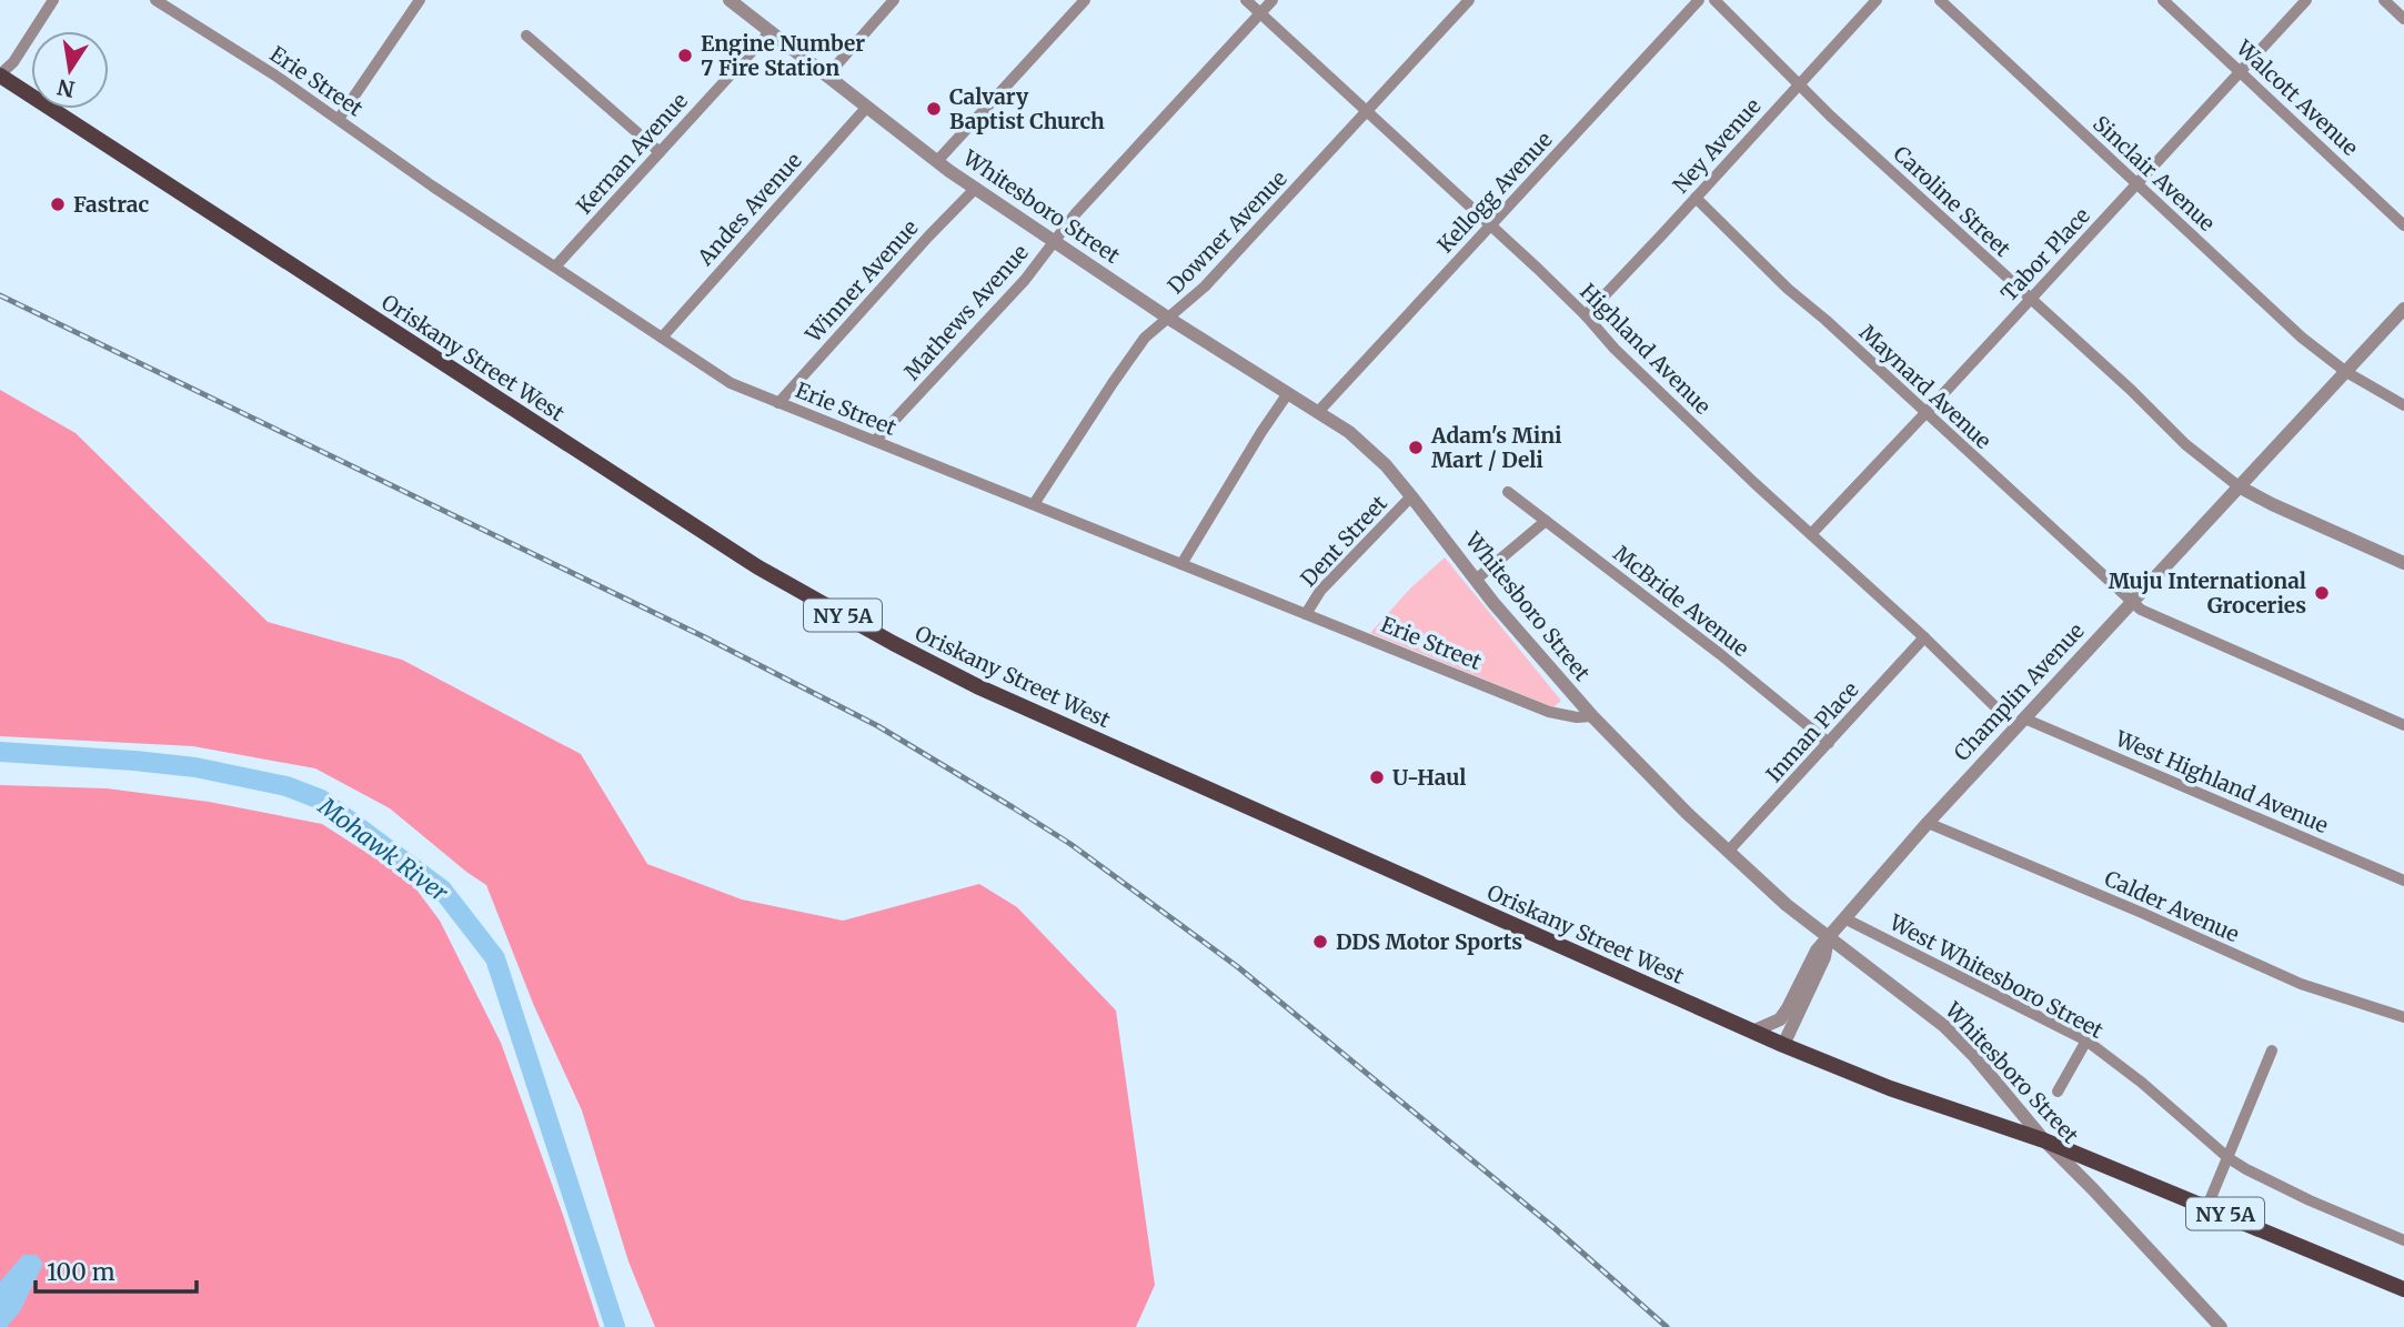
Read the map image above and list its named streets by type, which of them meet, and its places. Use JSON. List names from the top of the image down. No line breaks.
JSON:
{"streets":{"main road":["Oriskany Street West","NY 5A"],"street":["Erie Street","Walcott Avenue","Ney Avenue","Kernan Avenue","Sinclair Avenue","Kellogg Avenue","Caroline Street","Whitesboro Street","Andes Avenue","Downer Avenue","Tabor Place","Winner Avenue","Mathews Avenue","Highland Avenue","Maynard Avenue","Dent Street","McBride Avenue","Champlin Avenue","Inman Place","West Highland Avenue","Calder Avenue","West Whitesboro Street"]},"crossings":[["Erie Street","Kernan Avenue"],["Erie Street","Whitesboro Street"],["Erie Street","Andes Avenue"],["Erie Street","Downer Avenue"],["Erie Street","Winner Avenue"],["Erie Street","Mathews Avenue"],["Erie Street","Dent Street"],["Walcott Avenue","Tabor Place"],["Ney Avenue","Caroline Street"],["Ney Avenue","Highland Avenue"],["Ney Avenue","Maynard Avenue"],["Kernan Avenue","Whitesboro Street"],["Sinclair Avenue","Tabor Place"],["Sinclair Avenue","Champlin Avenue"],["Kellogg Avenue","Whitesboro Street"],["Kellogg Avenue","Highland Avenue"],["Caroline Street","Tabor Place"],["Caroline Street","Champlin Avenue"],["Whitesboro Street","Andes Avenue"],["Whitesboro Street","Downer Avenue"],["Whitesboro Street","Winner Avenue"],["Whitesboro Street","Mathews Avenue"],["Whitesboro Street","Oriskany Street West"],["Whitesboro Street","Dent Street"],["Whitesboro Street","NY 5A"],["Whitesboro Street","Champlin Avenue"],["Whitesboro Street","Inman Place"],["Downer Avenue","Highland Avenue"],["Tabor Place","Highland Avenue"],["Tabor Place","Maynard Avenue"],["Mathews Avenue","Highland Avenue"],["Highland Avenue","Champlin Avenue"],["Highland Avenue","Inman Place"],["Highland Avenue","West Highland Avenue"],["Oriskany Street West","NY 5A"],["Oriskany Street West","Champlin Avenue"],["Maynard Avenue","Champlin Avenue"],["McBride Avenue","Inman Place"],["Champlin Avenue","West Highland Avenue"],["Champlin Avenue","Calder Avenue"],["Champlin Avenue","West Whitesboro Street"]],"water":["Mohawk River"],"places":["Engine Number 7 Fire Station","Calvary Baptist Church","Fastrac","Adam's Mini Mart / Deli","Muju International Groceries","U-Haul","DDS Motor Sports"],"scale_bar":"100 m","north":"bottom"}
